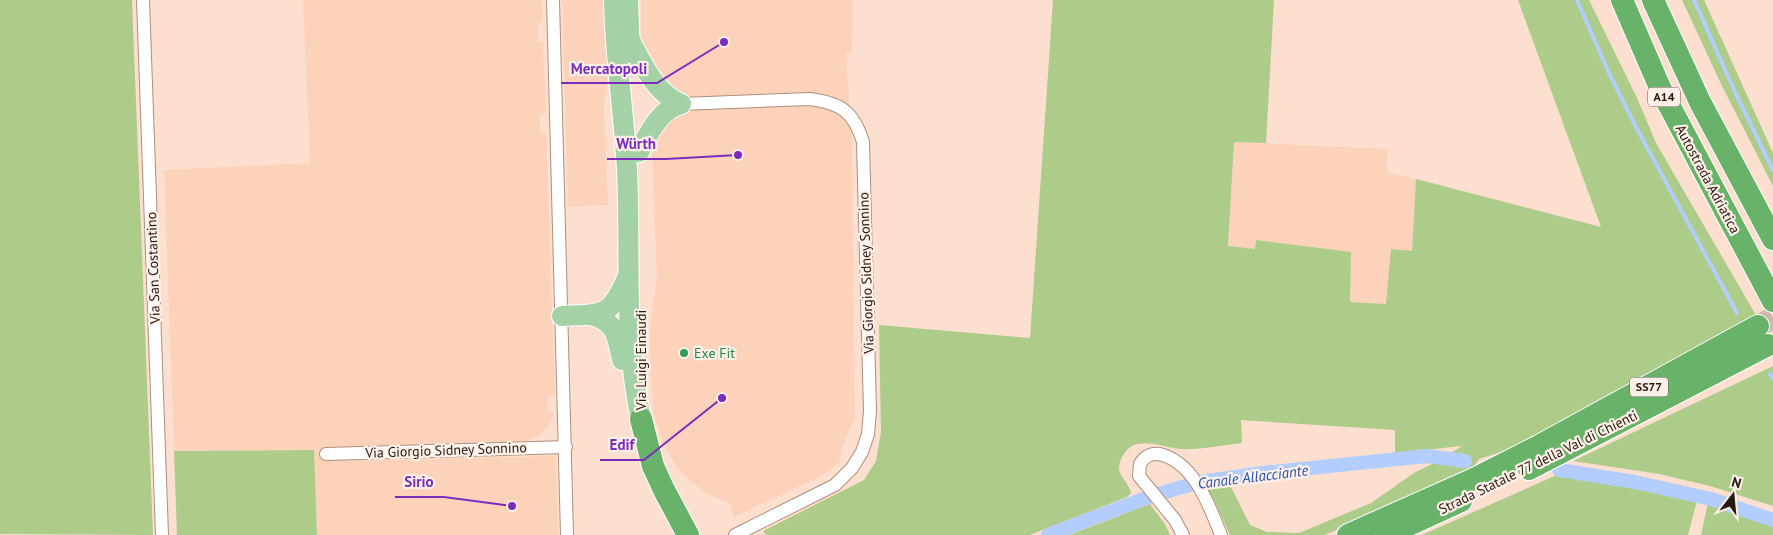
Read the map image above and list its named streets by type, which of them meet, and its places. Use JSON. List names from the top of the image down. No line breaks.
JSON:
{"streets":{"highway":["A14","Autostrada Adriatica","SS77","Strada Statale 77 della Val di Chienti"],"main road":["Via Luigi Einaudi"],"street":["Via San Costantino","Via Giorgio Sidney Sonnino"]},"water":["Canale Allacciante"],"places":["Mercatopoli","Würth","Exe Fit","Edif","Sirio"],"north":"top"}
